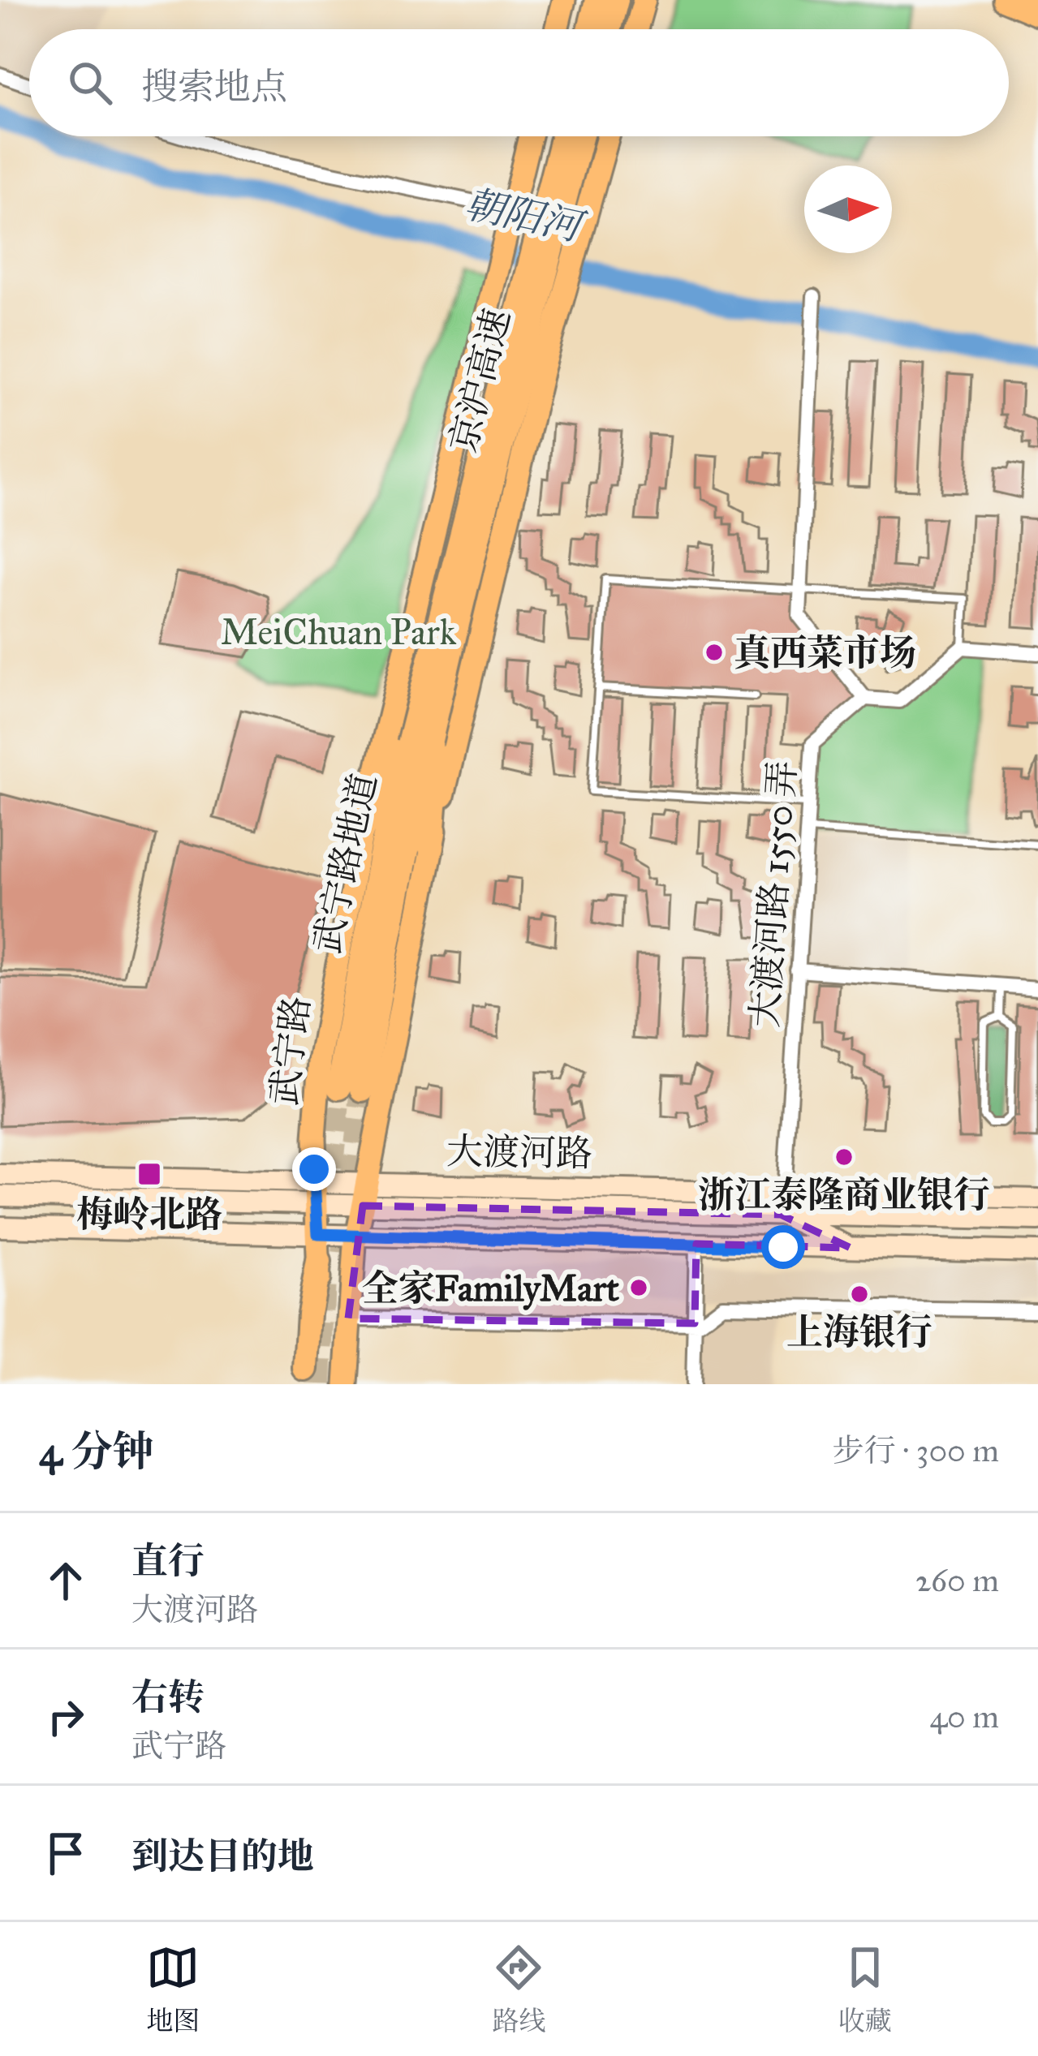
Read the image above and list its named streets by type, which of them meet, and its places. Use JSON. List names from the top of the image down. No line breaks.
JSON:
{"streets":{"highway":["京沪高速","武宁路地道"],"main road":["武宁路","大渡河路"],"street":["大渡河路 1550 弄"]},"crossings":[["京沪高速","武宁路地道"],["大渡河路 1550 弄","大渡河路"],["武宁路","大渡河路"]],"water":["朝阳河"],"parks":["MeiChuan Park"],"places":{"other":["真西菜市场","浙江泰隆商业银行","全家FamilyMart","上海银行"],"transit":["梅岭北路"]},"north":"right","page":{"search":"搜索地点","heading":["4 分钟","步行 · 300 m"],"list":[["直行","大渡河路","260 m"],["右转","武宁路","40 m"],"到达目的地"],"nav":["地图","路线","收藏"]}}
